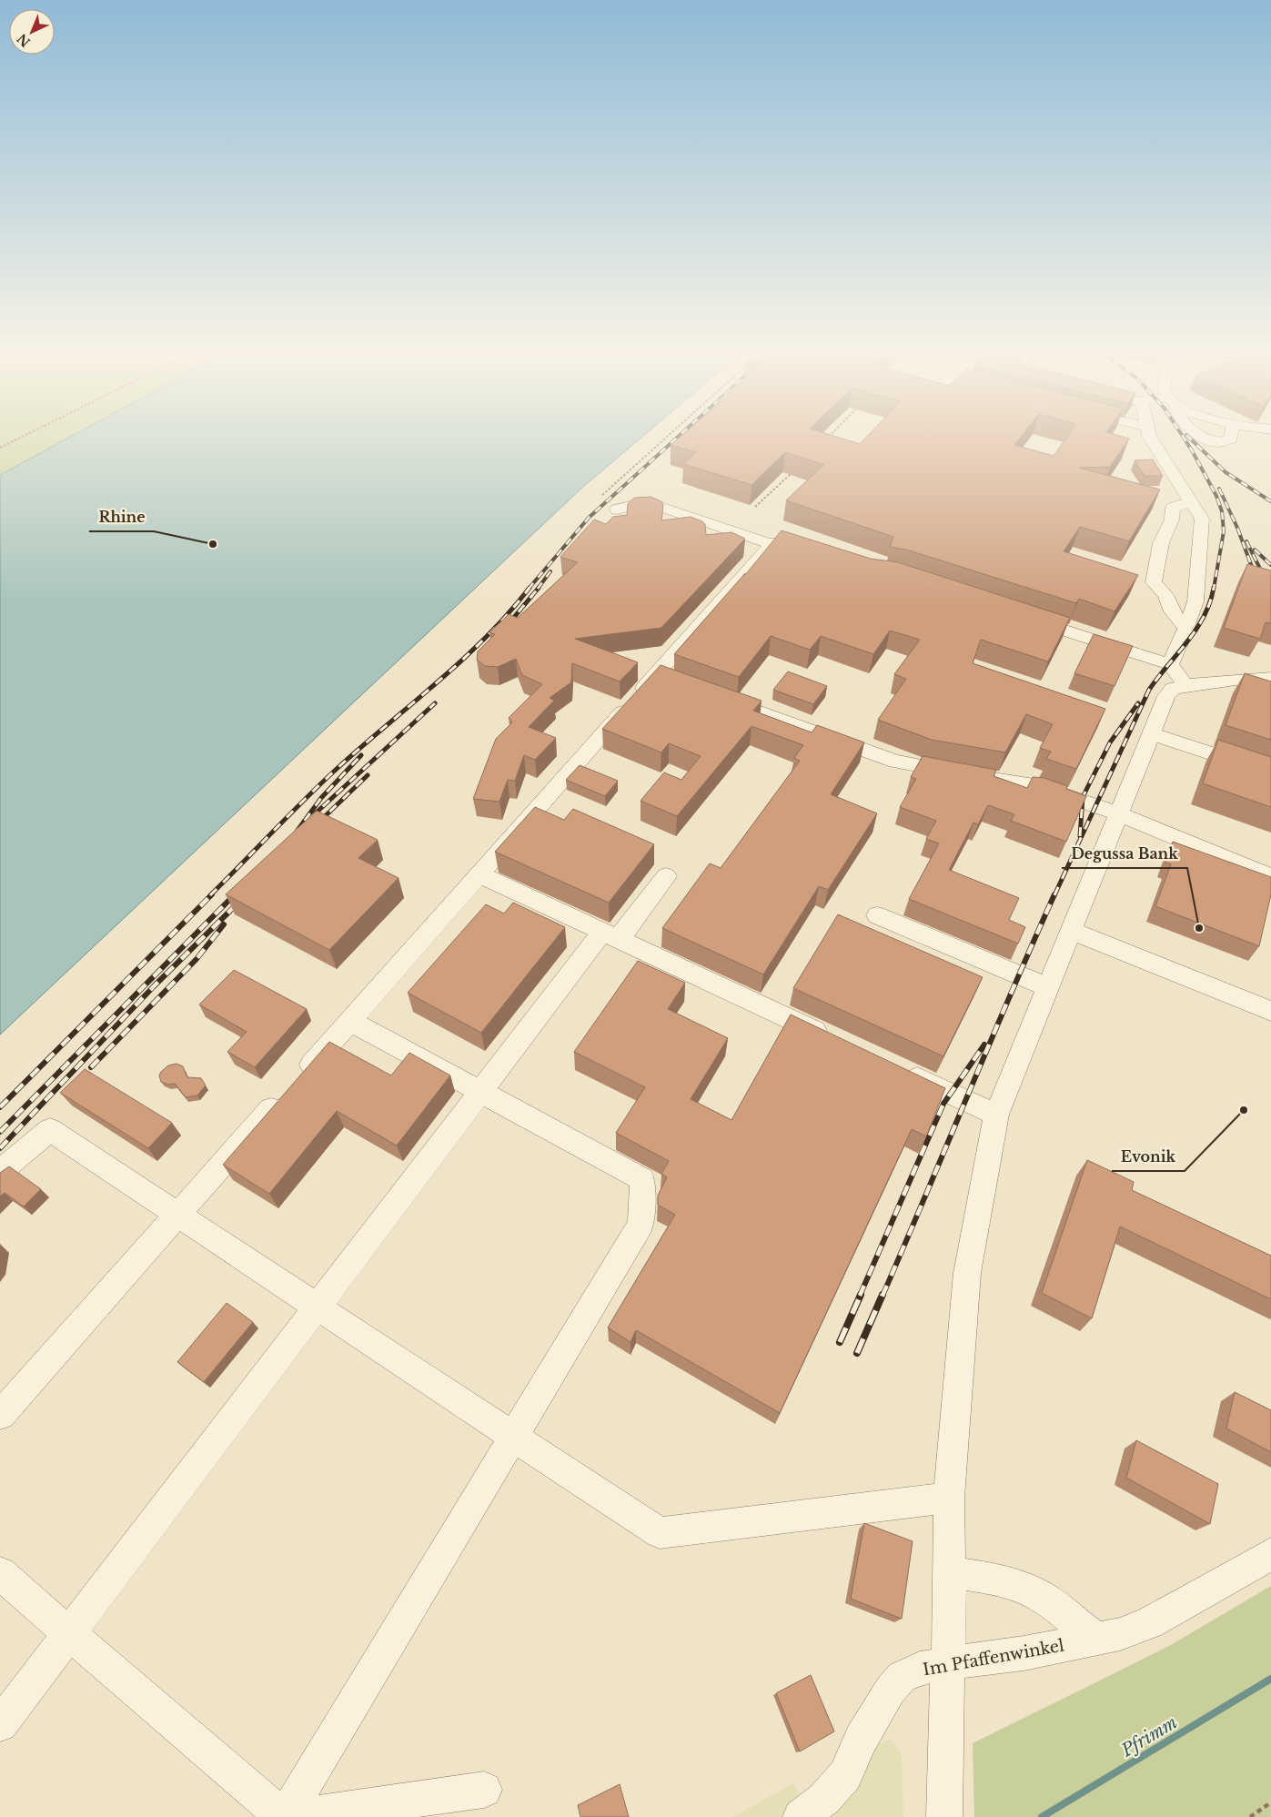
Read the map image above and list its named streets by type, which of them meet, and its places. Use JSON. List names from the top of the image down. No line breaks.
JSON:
{"streets":{"street":["Im Pfaffenwinkel"]},"water":["Pfrimm"],"places":["Rhine","Degussa Bank","Evonik"],"north":"bottom left"}
